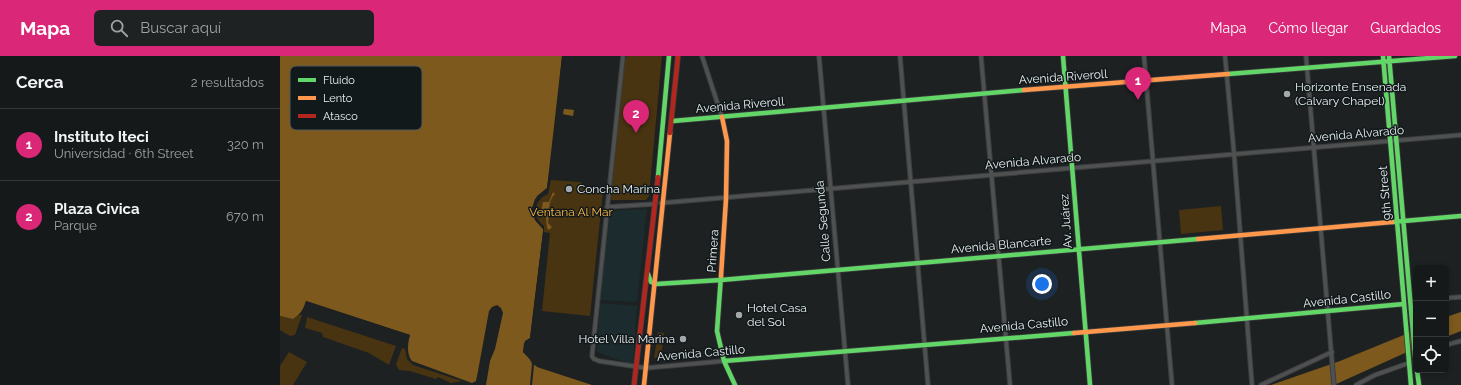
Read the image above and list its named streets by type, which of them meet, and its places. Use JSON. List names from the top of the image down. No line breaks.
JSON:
{"streets":{"main road":["Avenida Riveroll","9th Street","Av. Juárez","Avenida Blancarte","Primera","Avenida Castillo"],"street":["Avenida Alvarado","Calle Segunda"]},"crossings":[["Avenida Riveroll","9th Street"],["Avenida Riveroll","Calle Segunda"],["Avenida Riveroll","Av. Juárez"],["Avenida Riveroll","Primera"],["Avenida Alvarado","9th Street"],["Avenida Alvarado","Calle Segunda"],["Avenida Alvarado","Av. Juárez"],["Avenida Alvarado","Primera"],["Avenida Alvarado","Avenida Castillo"],["9th Street","Avenida Blancarte"],["9th Street","Avenida Castillo"],["Calle Segunda","Avenida Blancarte"],["Calle Segunda","Avenida Castillo"],["Av. Juárez","Avenida Blancarte"],["Av. Juárez","Avenida Castillo"],["Avenida Blancarte","Primera"],["Primera","Avenida Castillo"]],"parks":["Ventana Al Mar"],"places":["Horizonte Ensenada (Calvary Chapel)","Concha Marina","Hotel Casa del Sol","Hotel Villa Marina"],"legend":["Fluido","Lento","Atasco"],"page":{"header":"Mapa","search":"Buscar aquí","nav":["Mapa","Cómo llegar","Guardados"],"heading":["Cerca","2 resultados"],"pins":["1","2"],"list":[{"mark":"1","name":"Instituto Iteci","note":"Universidad · 6th Street","value":"320 m"},{"mark":"2","name":"Plaza Civica","note":"Parque","value":"670 m"}],"map_buttons":["+","−"]}}
